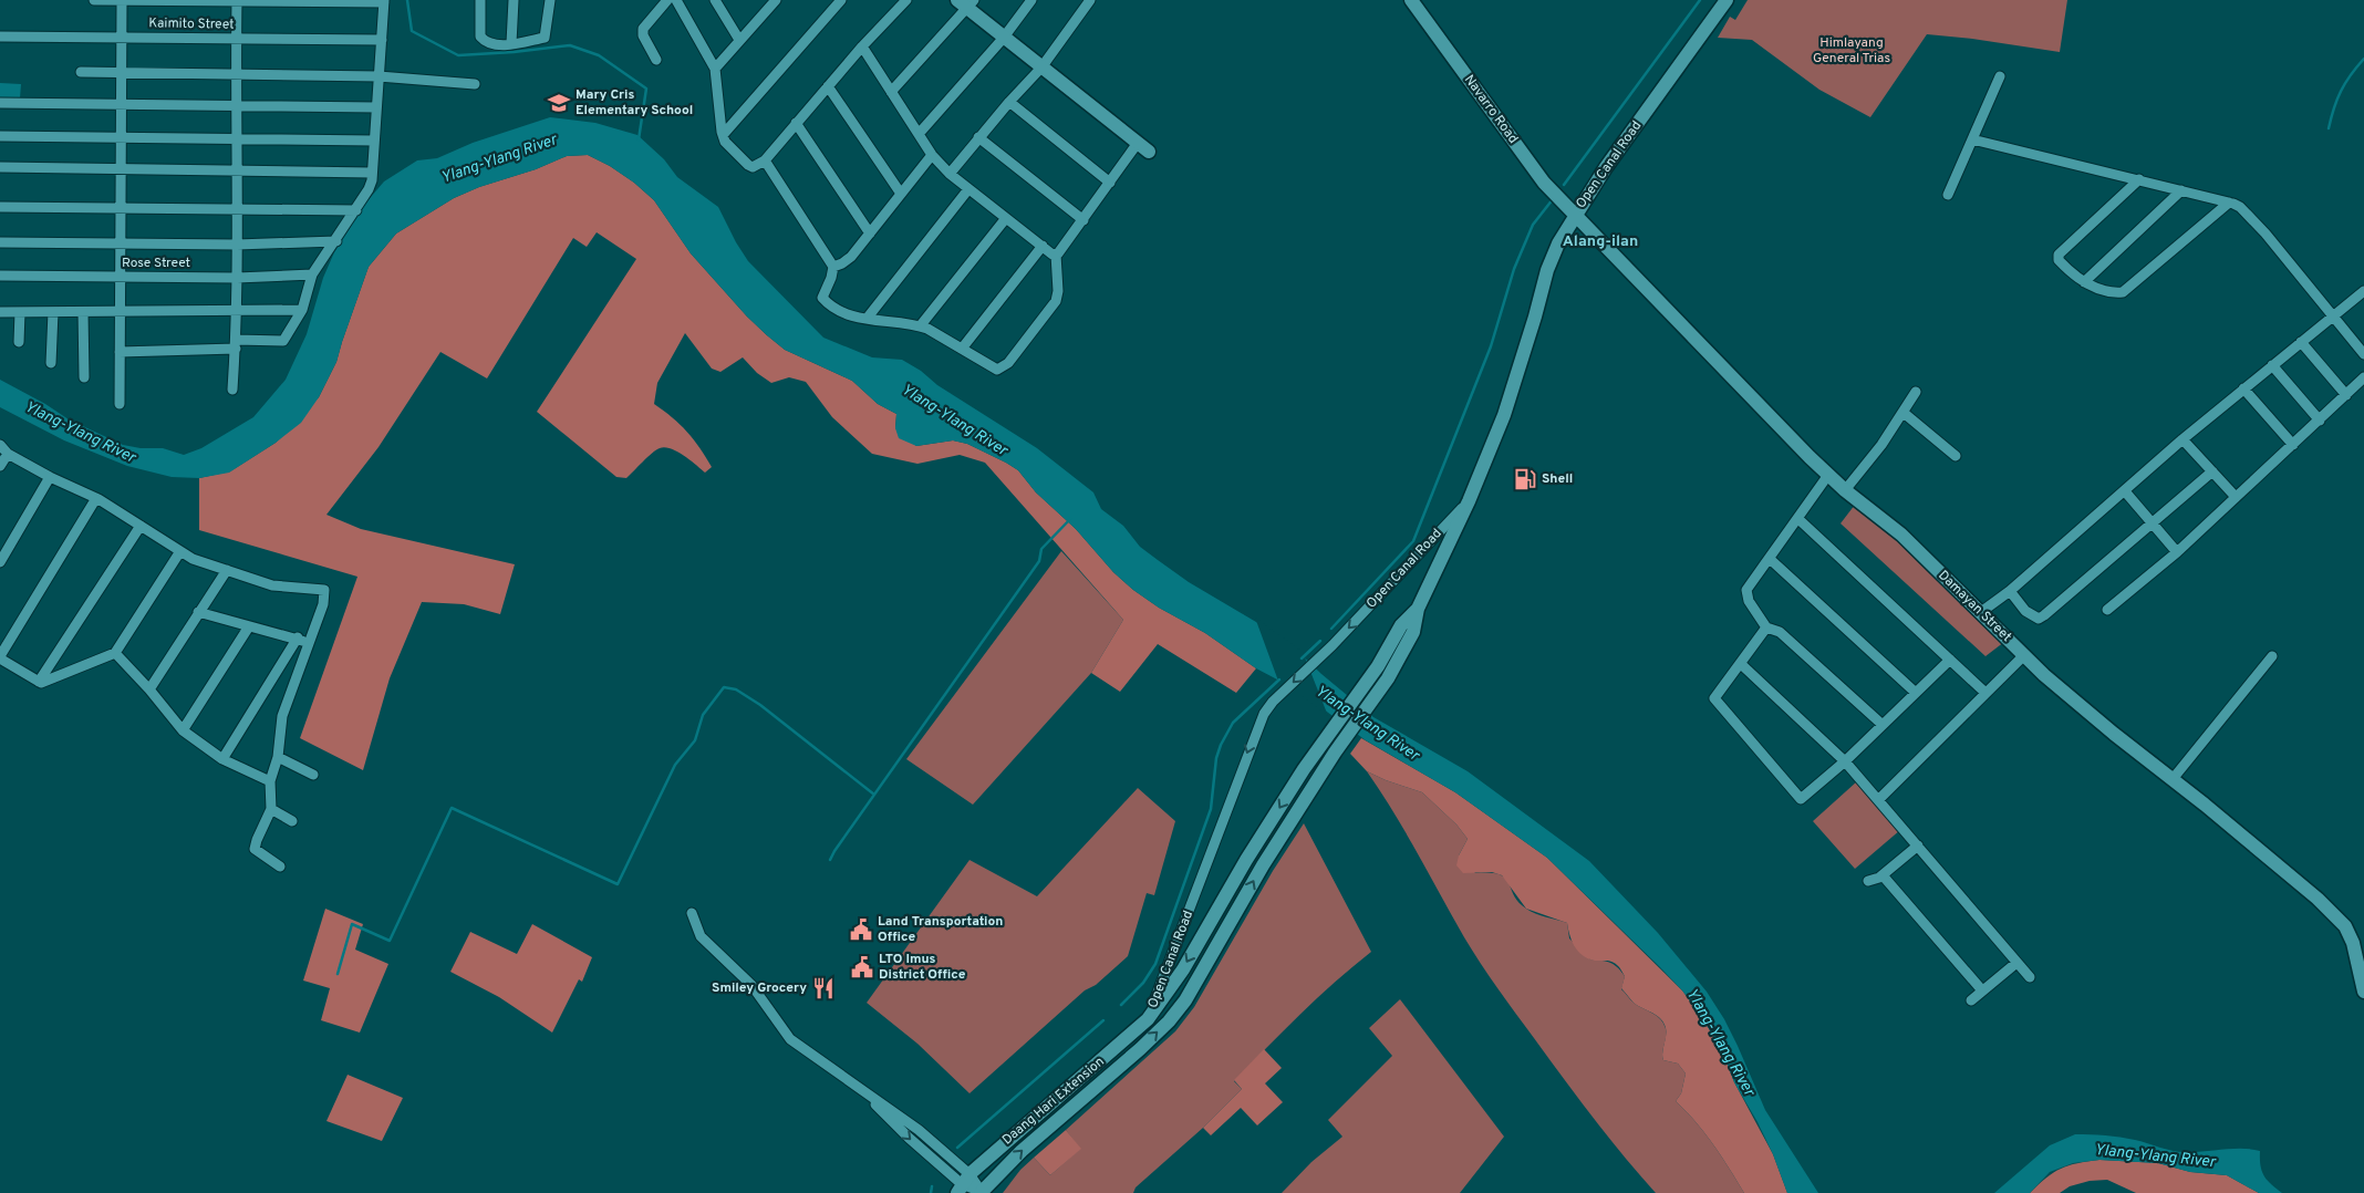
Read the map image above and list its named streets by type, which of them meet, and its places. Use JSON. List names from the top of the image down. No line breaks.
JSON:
{"streets":{"main road":["Navarro Road","Open Canal Road","Damayan Street","Daang Hari Extension"],"street":["Kaimito Street","Rose Street"]},"crossings":[["Navarro Road","Open Canal Road"],["Navarro Road","Damayan Street"],["Open Canal Road","Damayan Street"],["Open Canal Road","Daang Hari Extension"]],"districts":["Alang-ilan"],"water":["Ylang-Ylang River"],"parks":["Himlayang General Trias"],"places":{"school or university":["Mary Cris Elementary School"],"fuel station":["Shell"],"public building":["Land Transportation Office","LTO Imus District Office"],"restaurant":["Smiley Grocery"]}}
